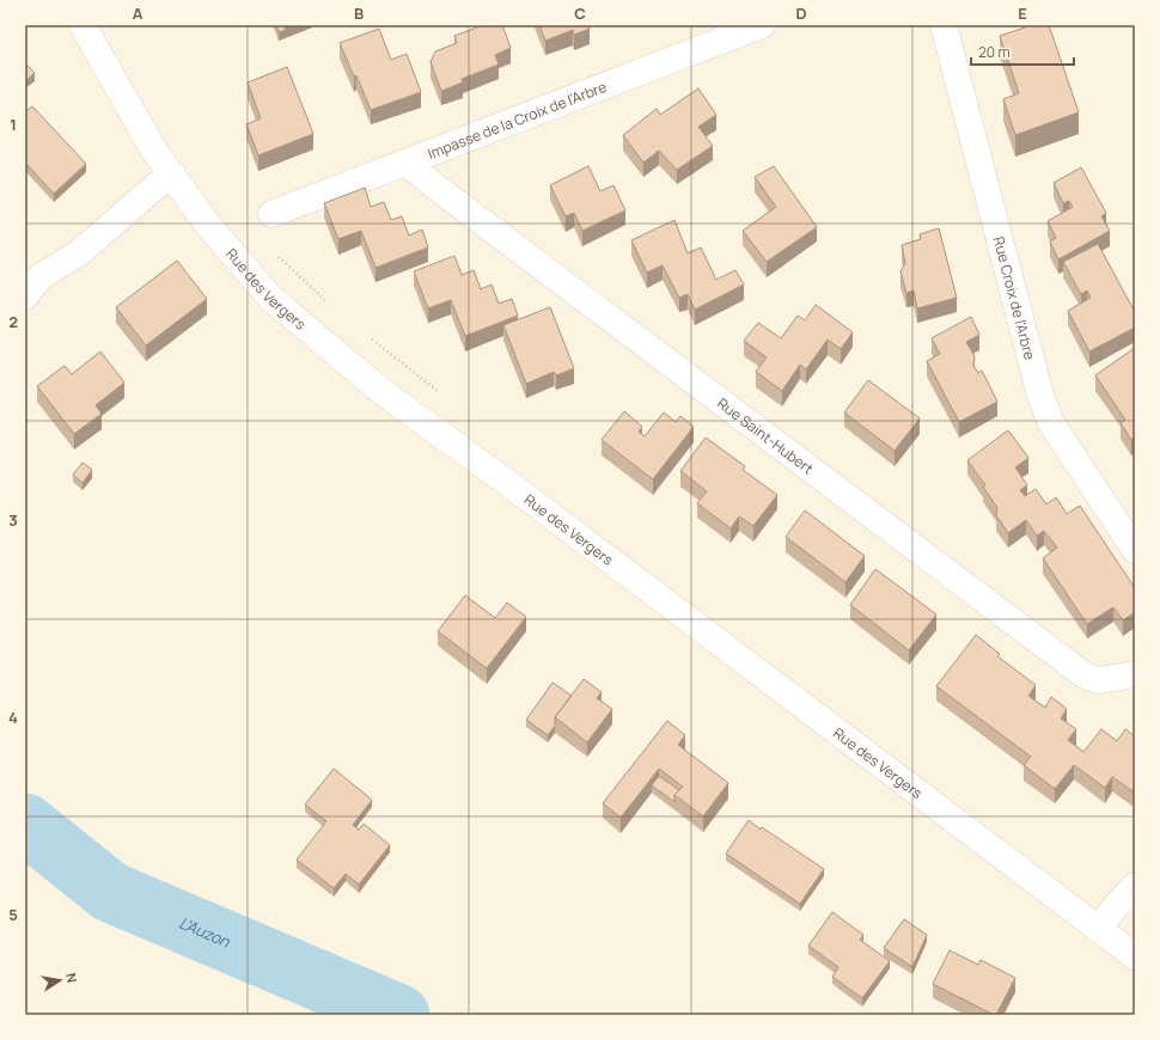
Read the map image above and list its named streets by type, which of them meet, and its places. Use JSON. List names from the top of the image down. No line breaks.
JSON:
{"streets":{"street":["Impasse de la Croix de l’Arbre","Rue des Vergers","Rue Croix de l'Arbre","Rue Saint-Hubert"]},"crossings":[["Impasse de la Croix de l’Arbre","Rue Saint-Hubert"]],"water":["L'Auzon"],"scale_bar":"20 m","north":"right","grid":{"columns":["A","B","C","D","E"],"rows":["1","2","3","4","5"]}}
